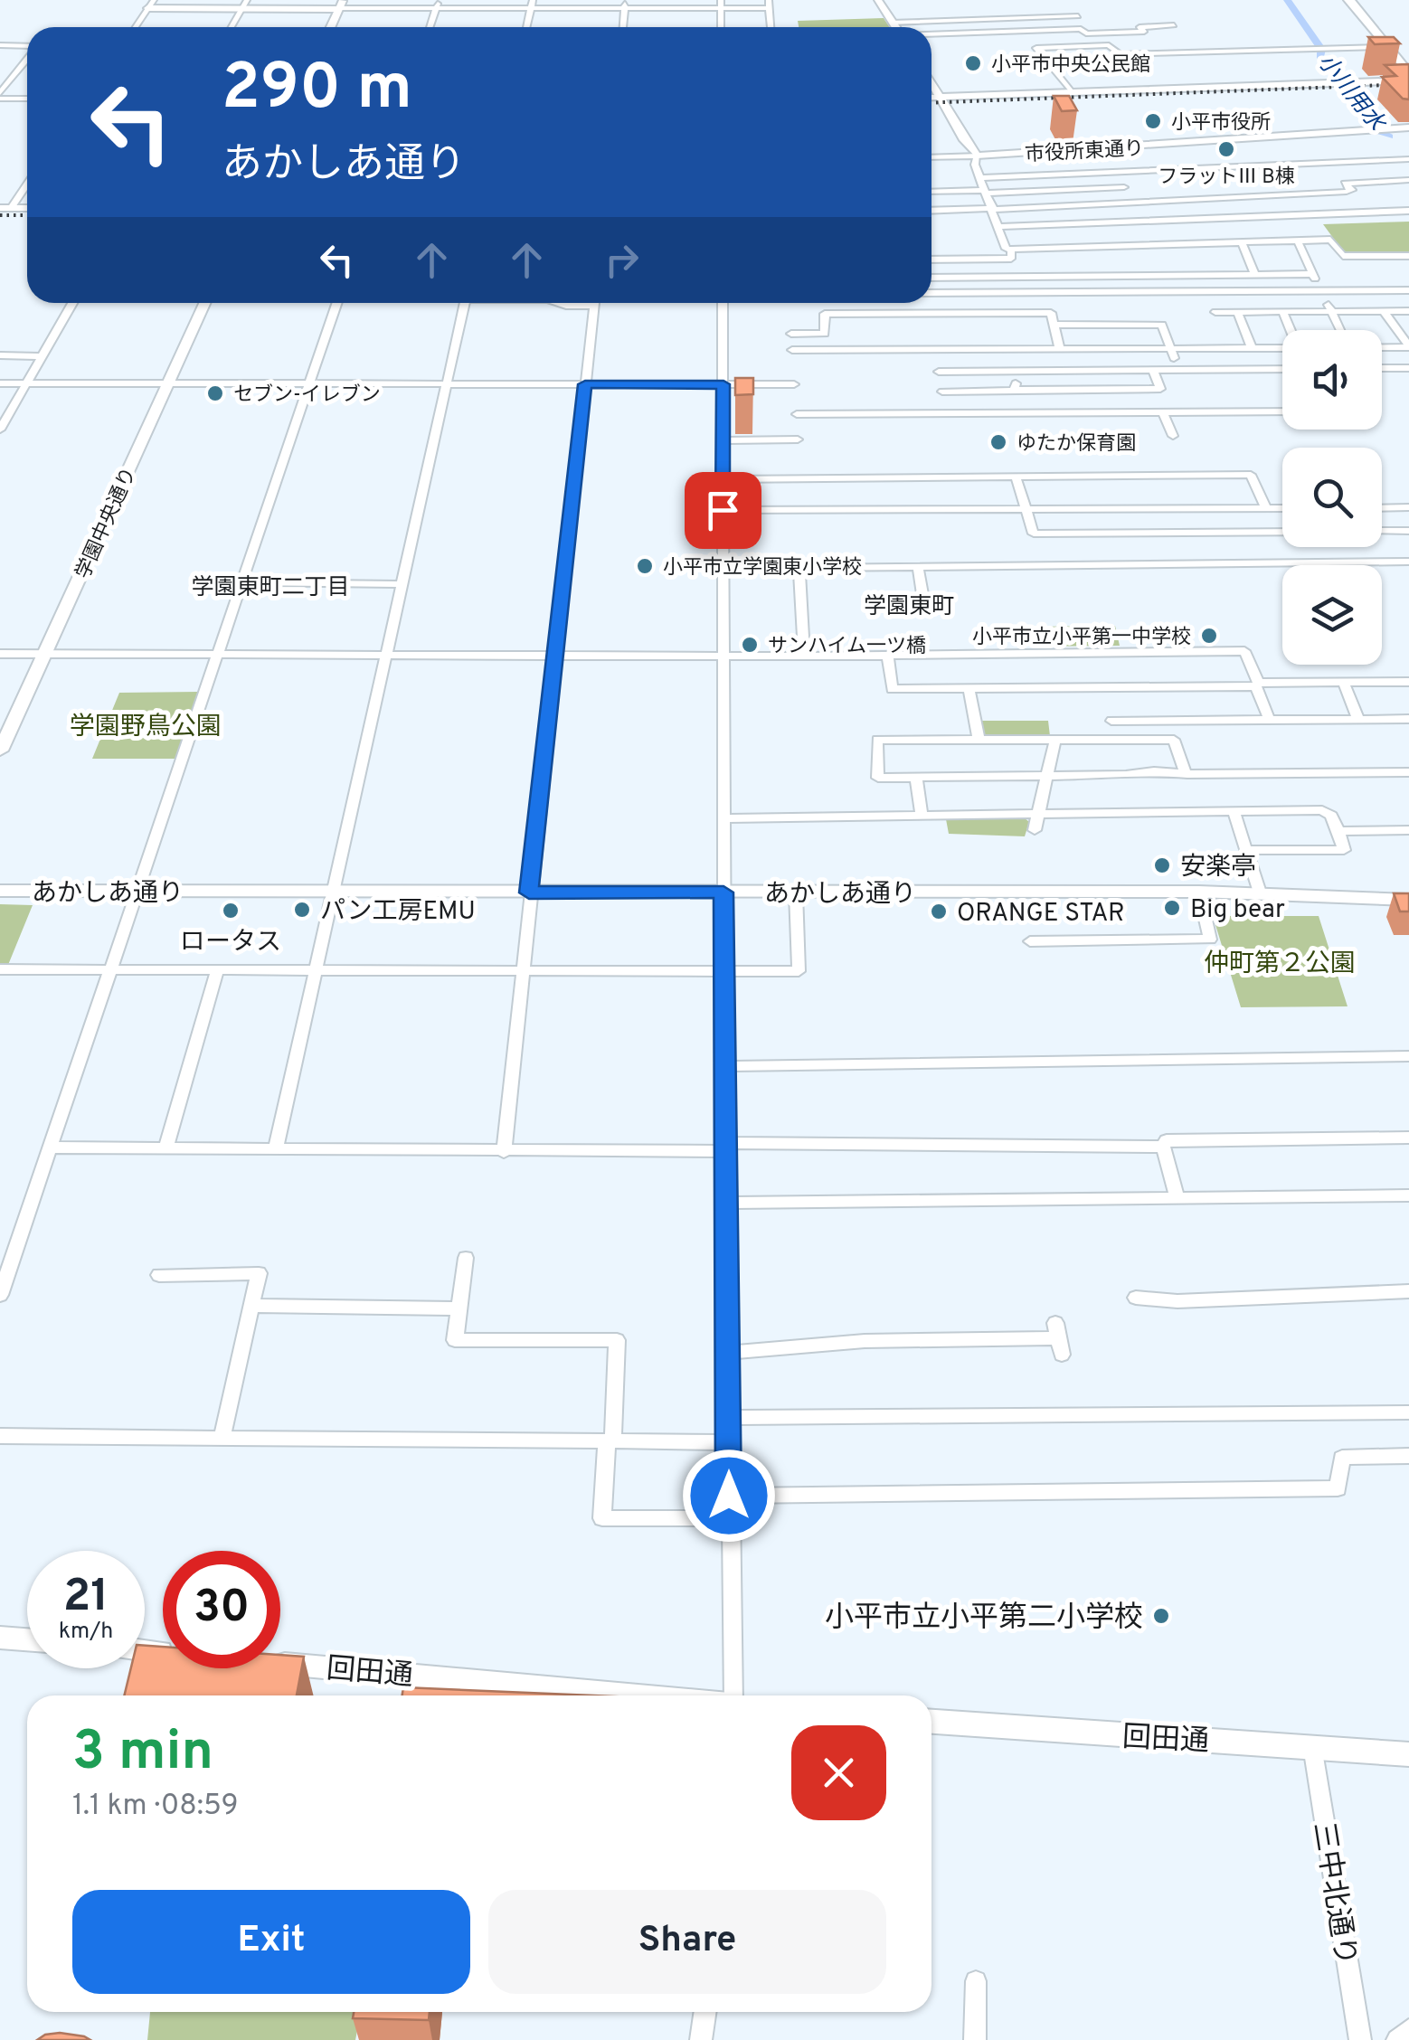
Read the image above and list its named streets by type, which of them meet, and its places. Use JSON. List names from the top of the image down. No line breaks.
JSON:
{"streets":{"street":["市役所東通り","学園中央通り","あかしあ通り","回田通","三中北通り"]},"crossings":[["回田通","三中北通り"]],"districts":["学園東町二丁目","学園東町"],"water":["小川用水"],"parks":["学園野鳥公園","仲町第２公園"],"places":["小平市中央公民館","小平市役所","フラットⅢ B棟","セブン-イレブン","ゆたか保育園","小平市立学園東小学校","小平市立小平第一中学校","サンハイム一ツ橋","安楽亭","Big bear","パン工房EMU","ロータス","ORANGE STAR","小平市立小平第二小学校"],"page":{"turn":["290 m","あかしあ通り"],"speed":"21 km/h","limit":"30","heading":["3 min","1.1 km · 08:59"],"buttons":["Exit","Share"]}}
